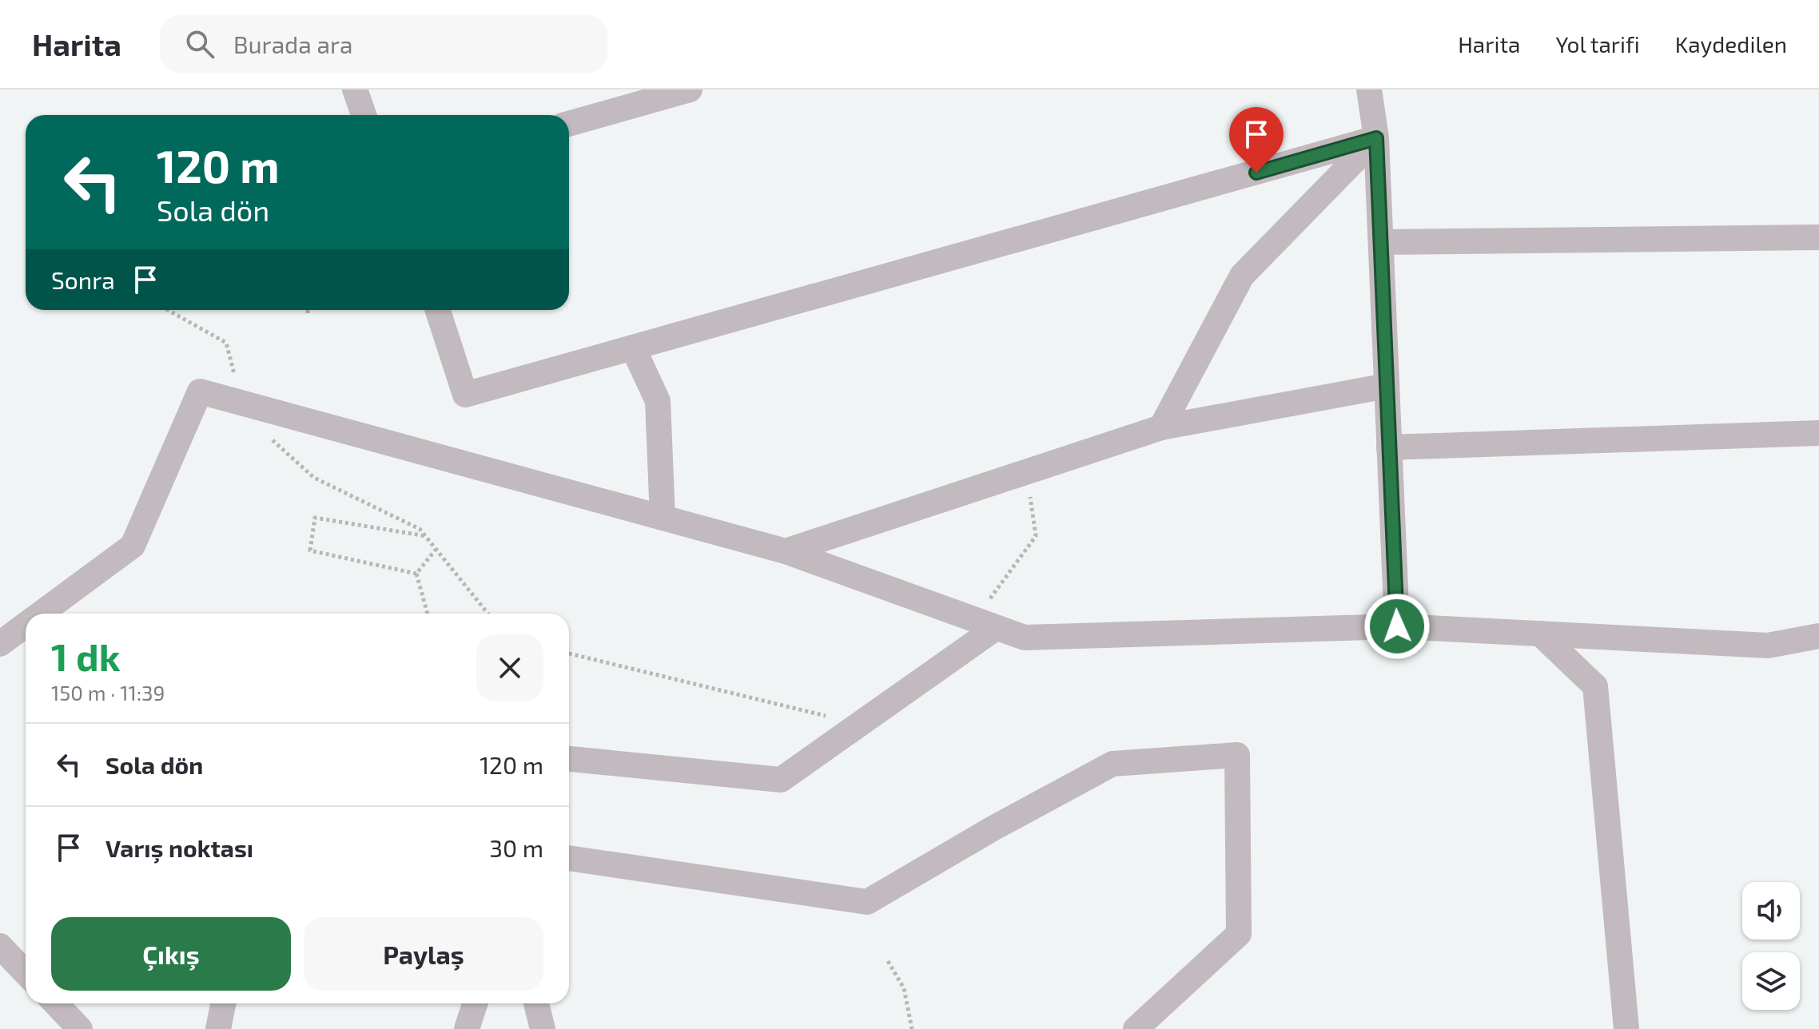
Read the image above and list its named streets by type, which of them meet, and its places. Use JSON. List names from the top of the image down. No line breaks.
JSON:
{"page":{"header":"Harita","search":"Burada ara","nav":["Harita","Yol tarifi","Kaydedilen"],"turn":["120 m","Sola dön"],"then":"Sonra","heading":["1 dk","150 m · 11:39"],"list":[{"name":"Sola dön","value":"120 m"},{"name":"Varış noktası","value":"30 m"}],"buttons":["Çıkış","Paylaş"]}}
